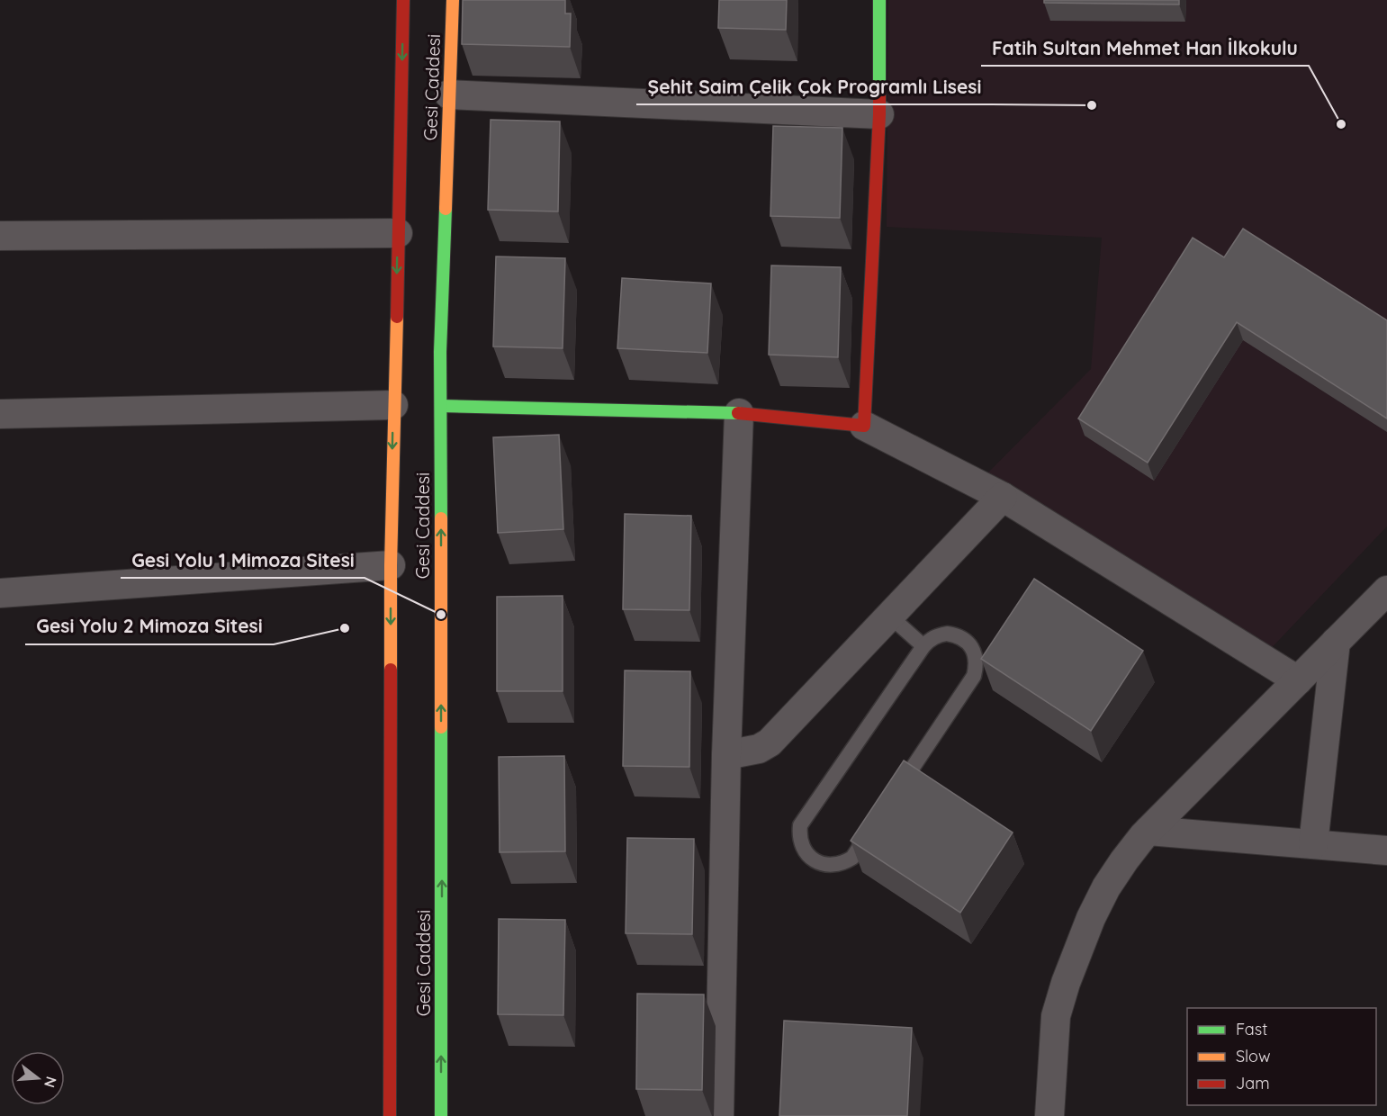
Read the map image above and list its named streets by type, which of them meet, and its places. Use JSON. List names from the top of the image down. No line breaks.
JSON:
{"streets":{"main road":["Gesi Caddesi"]},"places":["Şehit Saim Çelik Çok Programlı Lisesi","Fatih Sultan Mehmet Han İlkokulu","Gesi Yolu 1 Mimoza Sitesi","Gesi Yolu 2 Mimoza Sitesi"],"legend":["Fast","Slow","Jam"],"north":"right"}
